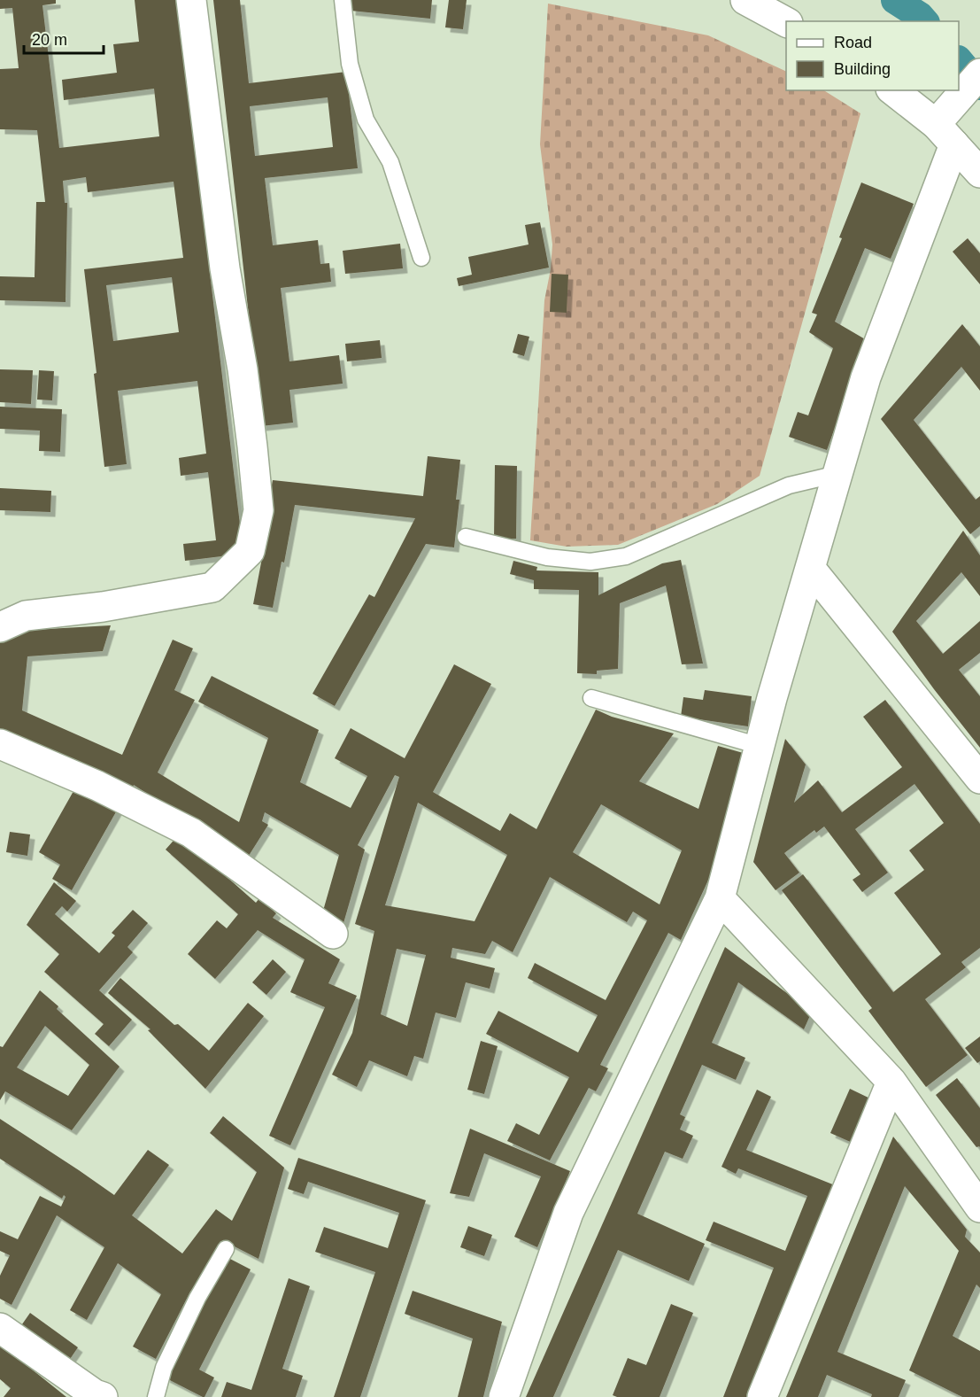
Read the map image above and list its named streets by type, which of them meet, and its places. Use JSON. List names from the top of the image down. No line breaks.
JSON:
{"legend":["Road","Building"],"scale_bar":"20 m"}
